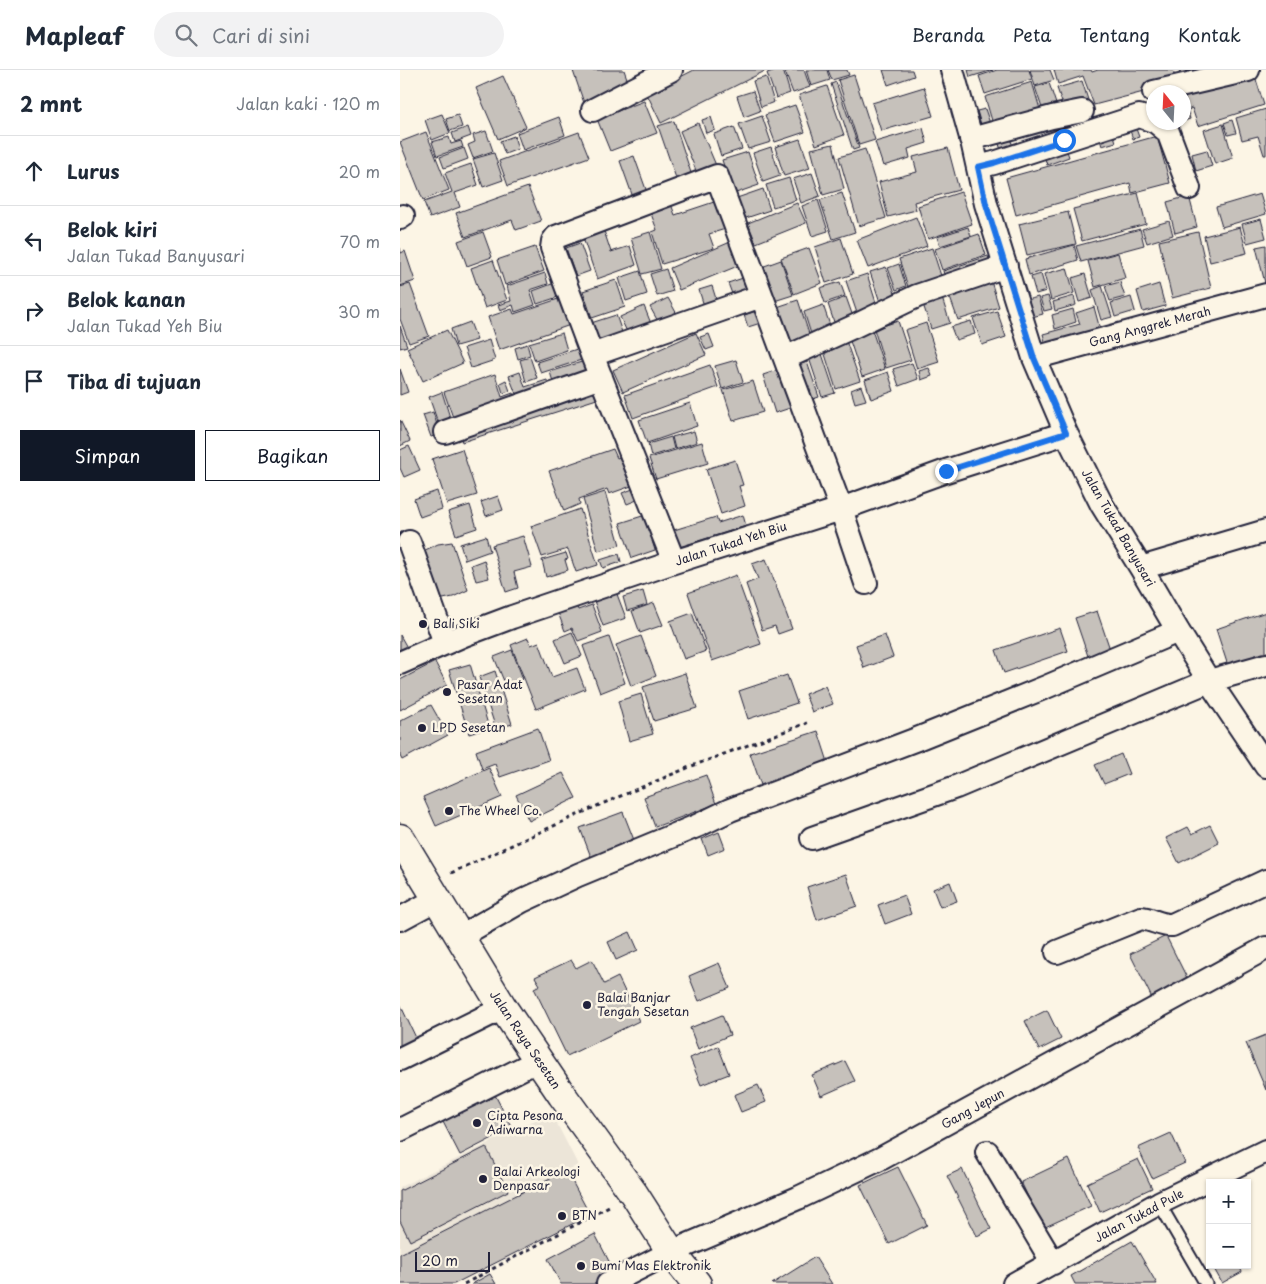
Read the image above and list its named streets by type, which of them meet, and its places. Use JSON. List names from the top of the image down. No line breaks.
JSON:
{"streets":{"main road":["Jalan Raya Sesetan"],"street":["Gang Anggrek Merah","Jalan Tukad Banyusari","Jalan Tukad Yeh Biu","Gang Jepun","Jalan Tukad Pule"]},"crossings":[["Gang Anggrek Merah","Jalan Tukad Banyusari"],["Jalan Tukad Banyusari","Jalan Tukad Yeh Biu"],["Jalan Raya Sesetan","Gang Jepun"]],"places":["Bali Siki","Pasar Adat Sesetan","LPD Sesetan","The Wheel Co.","Balai Banjar Tengah Sesetan","Cipta Pesona Adiwarna","Balai Arkeologi Denpasar","BTN","Bumi Mas Elektronik"],"scale_bar":"20 m","north":"top","page":{"header":"Mapleaf","search":"Cari di sini","nav":["Beranda","Peta","Tentang","Kontak"],"heading":["2 mnt","Jalan kaki · 120 m"],"list":[["Lurus","20 m"],["Belok kiri","Jalan Tukad Banyusari","70 m"],["Belok kanan","Jalan Tukad Yeh Biu","30 m"],"Tiba di tujuan"],"buttons":["Simpan","Bagikan"],"map_buttons":["+","−"],"scale":"20 m"}}
